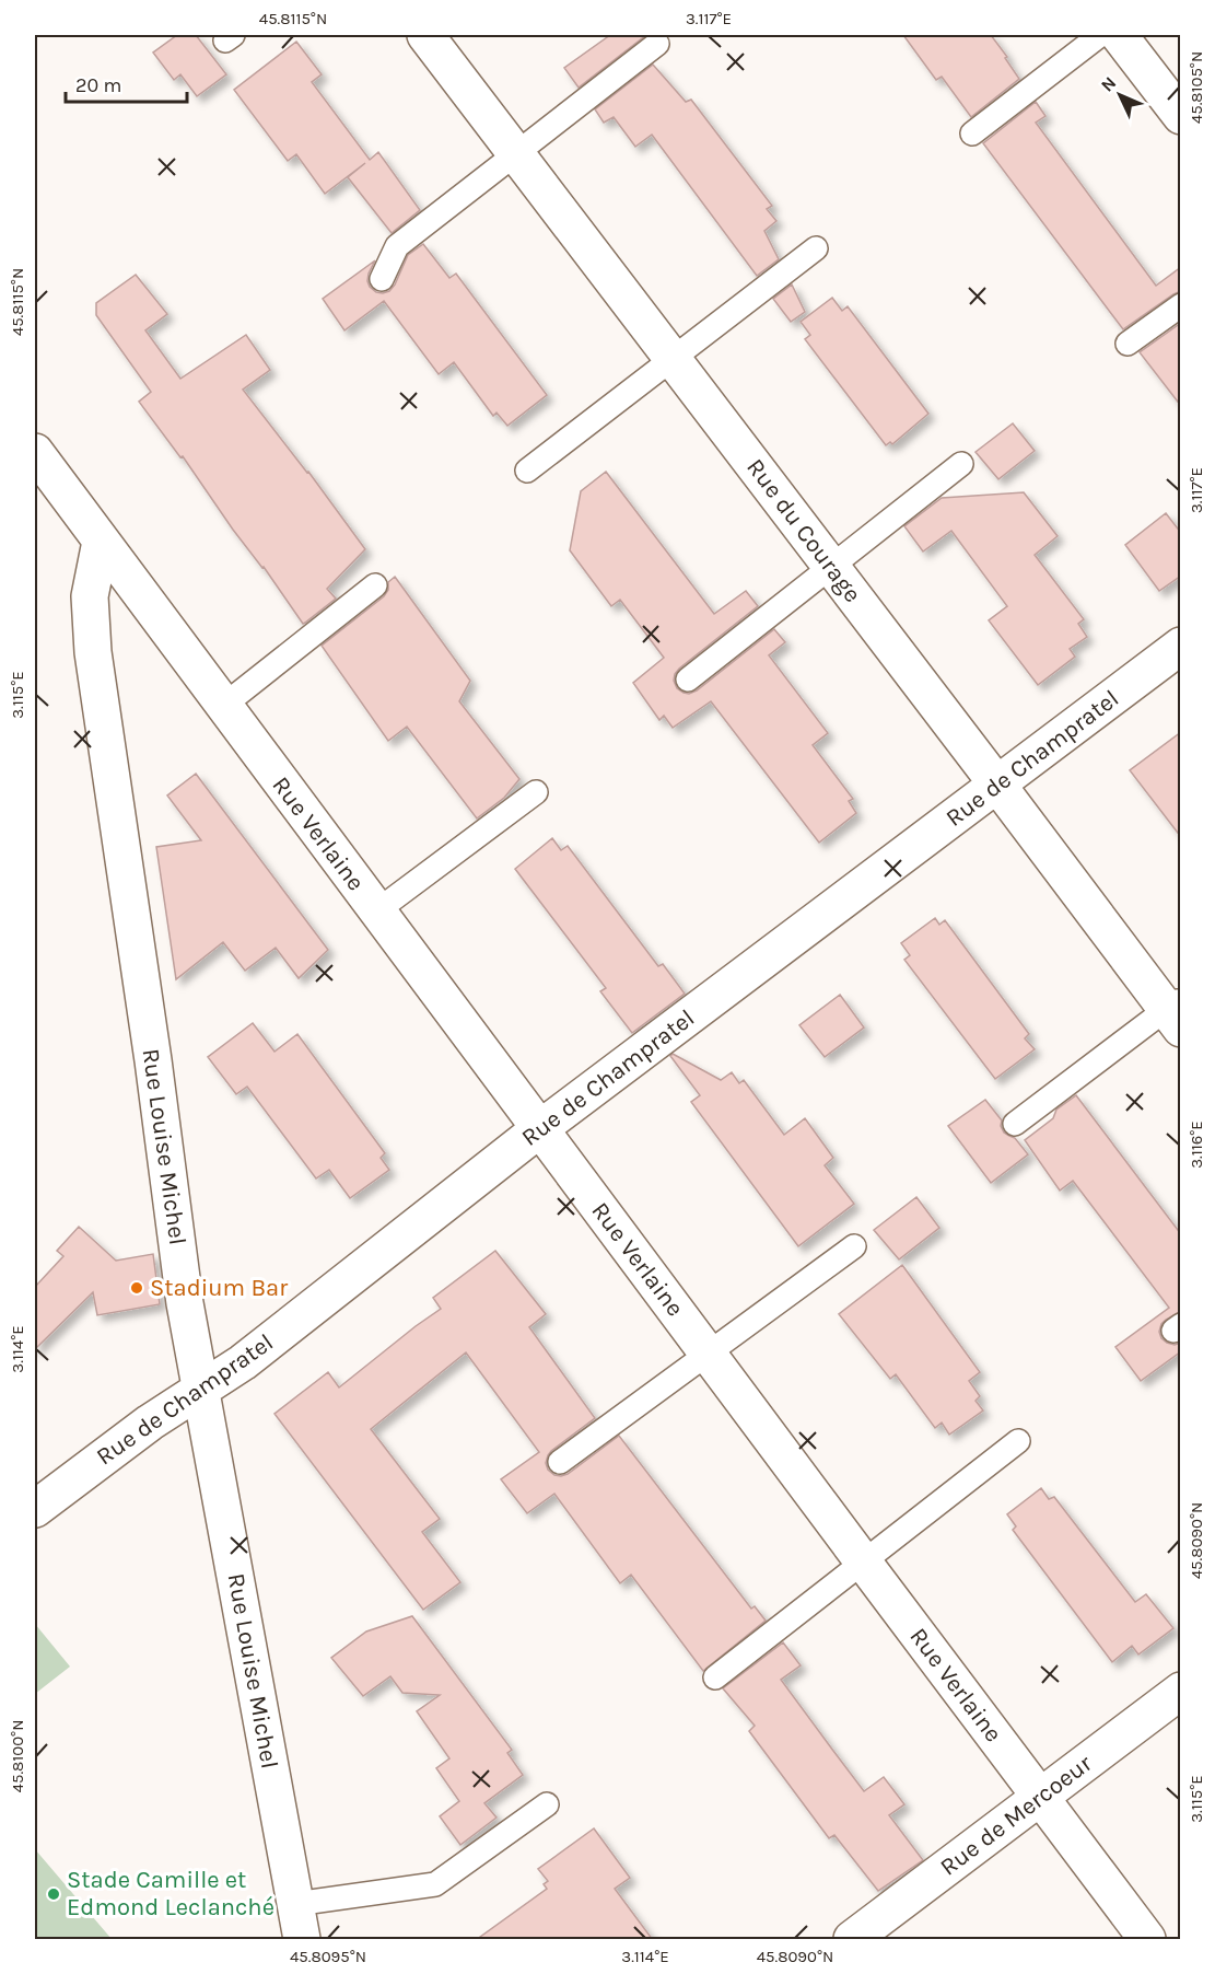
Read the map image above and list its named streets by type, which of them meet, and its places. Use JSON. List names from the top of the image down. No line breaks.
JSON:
{"streets":{"street":["Rue du Courage","Rue de Champratel","Rue Verlaine","Rue Louise Michel","Rue de Mercoeur"]},"crossings":[["Rue du Courage","Rue de Champratel"],["Rue de Champratel","Rue Verlaine"],["Rue de Champratel","Rue Louise Michel"],["Rue Verlaine","Rue Louise Michel"],["Rue Verlaine","Rue de Mercoeur"]],"places":["Stadium Bar","Stade Camille et Edmond Leclanché"],"scale_bar":"20 m","north":"top left","coordinates":["45.8115°N","3.117°E","45.8105°N","3.115°E","3.116°E","3.114°E","45.8090°N","45.8100°N","45.8095°N"]}
